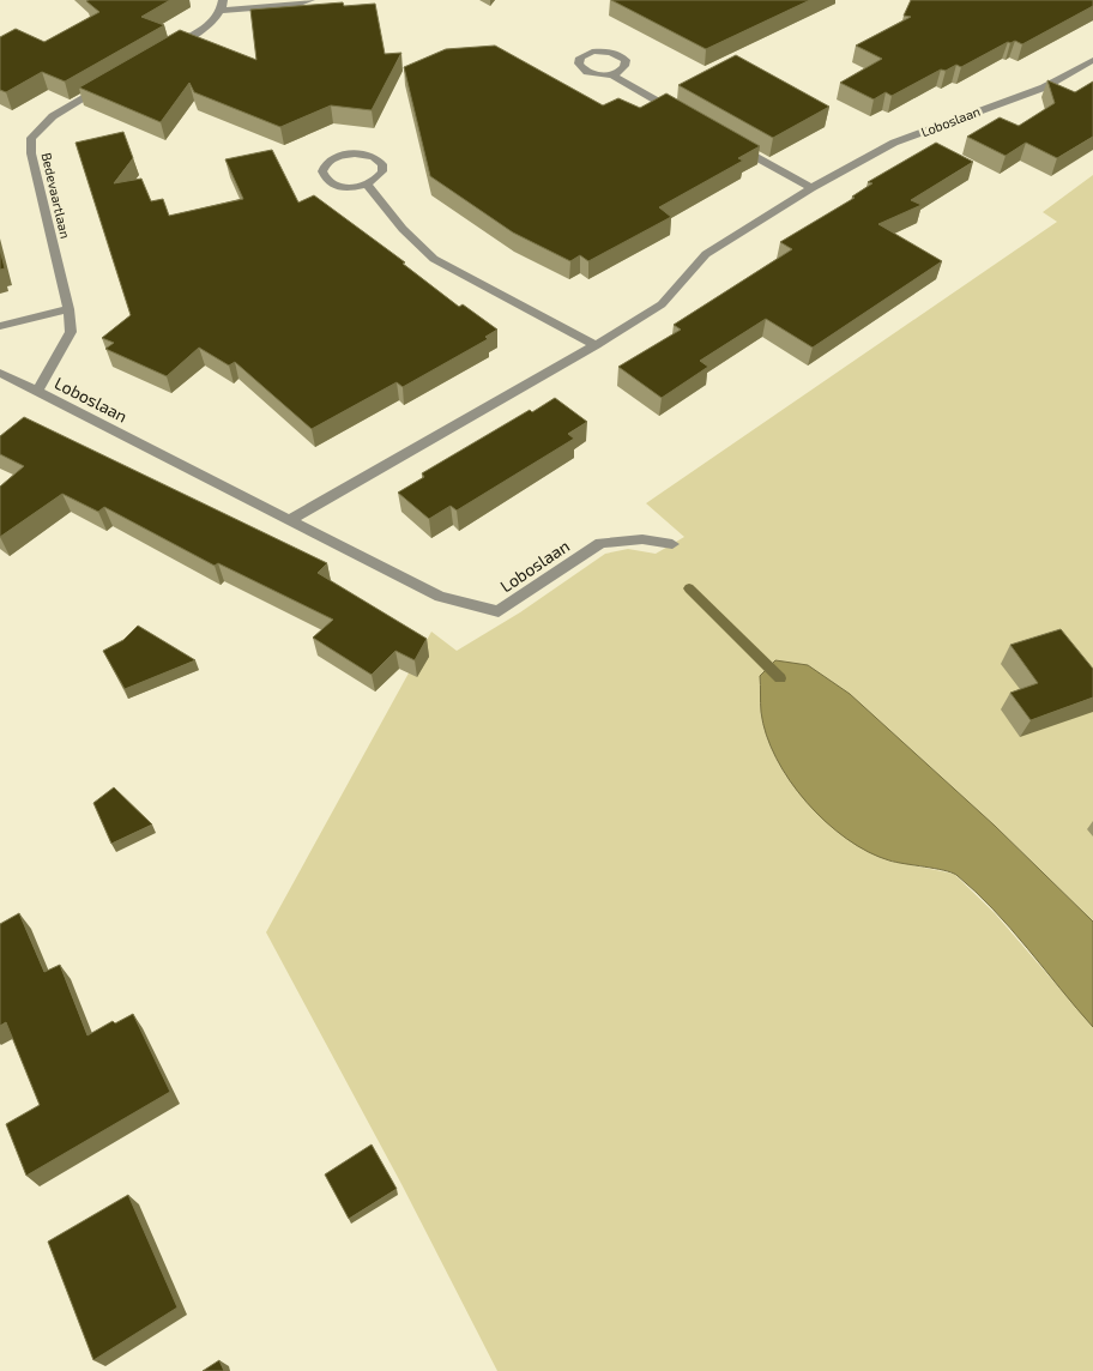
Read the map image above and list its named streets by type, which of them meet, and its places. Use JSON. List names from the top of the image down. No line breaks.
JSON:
{"streets":{"street":["Loboslaan","Bedevaartlaan"]},"crossings":[["Loboslaan","Bedevaartlaan"]]}
